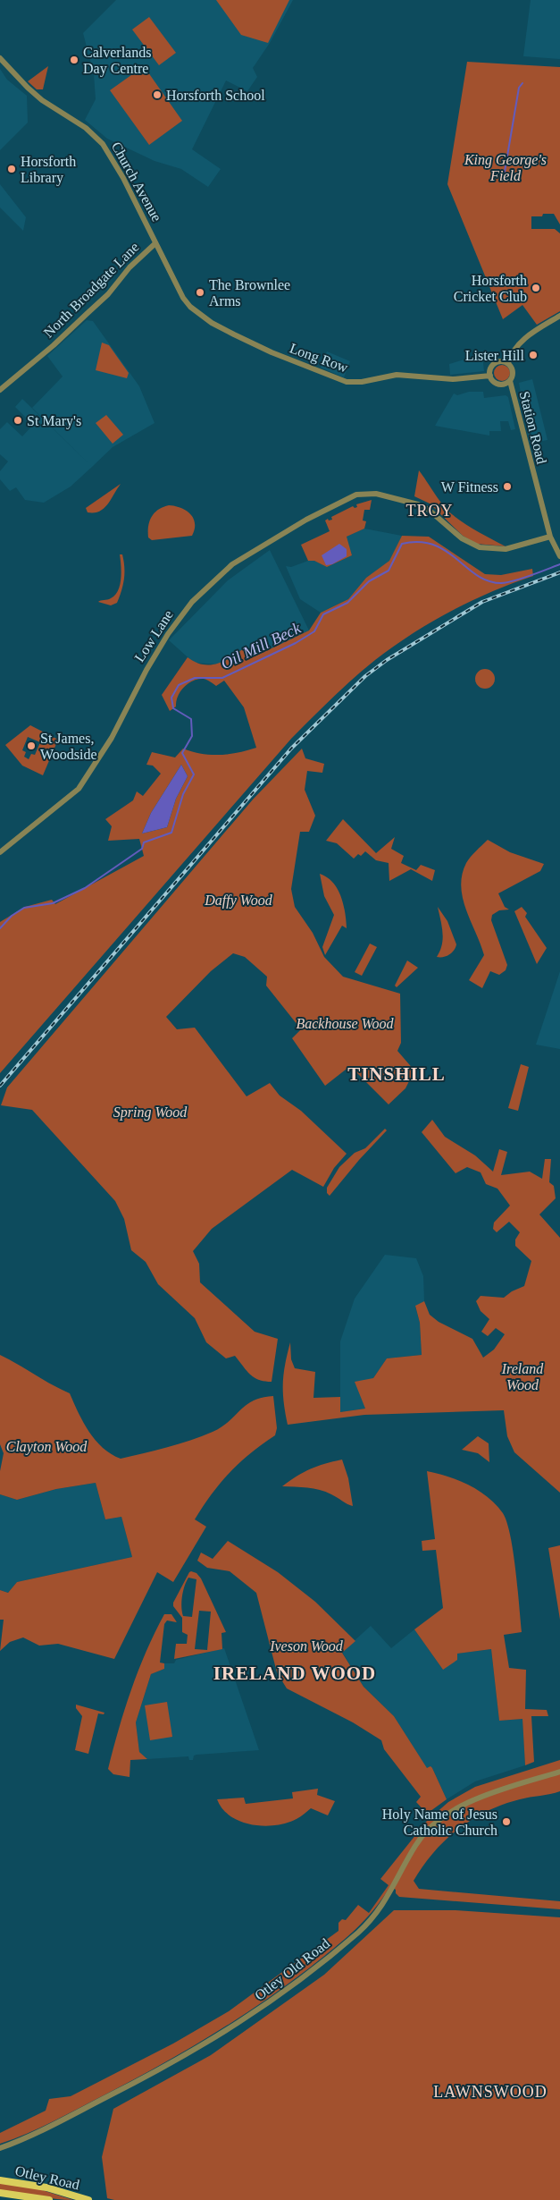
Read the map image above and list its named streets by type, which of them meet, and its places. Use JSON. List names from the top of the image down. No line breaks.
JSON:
{"streets":{"highway":["Otley Road"],"street":["Church Avenue","North Broadgate Lane","Long Row","Station Road","Low Lane","Otley Old Road"]},"crossings":[["Church Avenue","North Broadgate Lane"],["Church Avenue","Long Row"],["Long Row","Station Road"],["Station Road","Low Lane"]],"districts":["TROY","TINSHILL","IRELAND WOOD","LAWNSWOOD"],"water":["Oil Mill Beck"],"parks":["King George's Field","Daffy Wood","Backhouse Wood","Spring Wood","Ireland Wood","Clayton Wood","Iveson Wood"],"places":["Calverlands Day Centre","Horsforth School","Horsforth Library","Horsforth Cricket Club","The Brownlee Arms","Lister Hill","St Mary's","W Fitness","St James, Woodside","Holy Name of Jesus Catholic Church"]}
